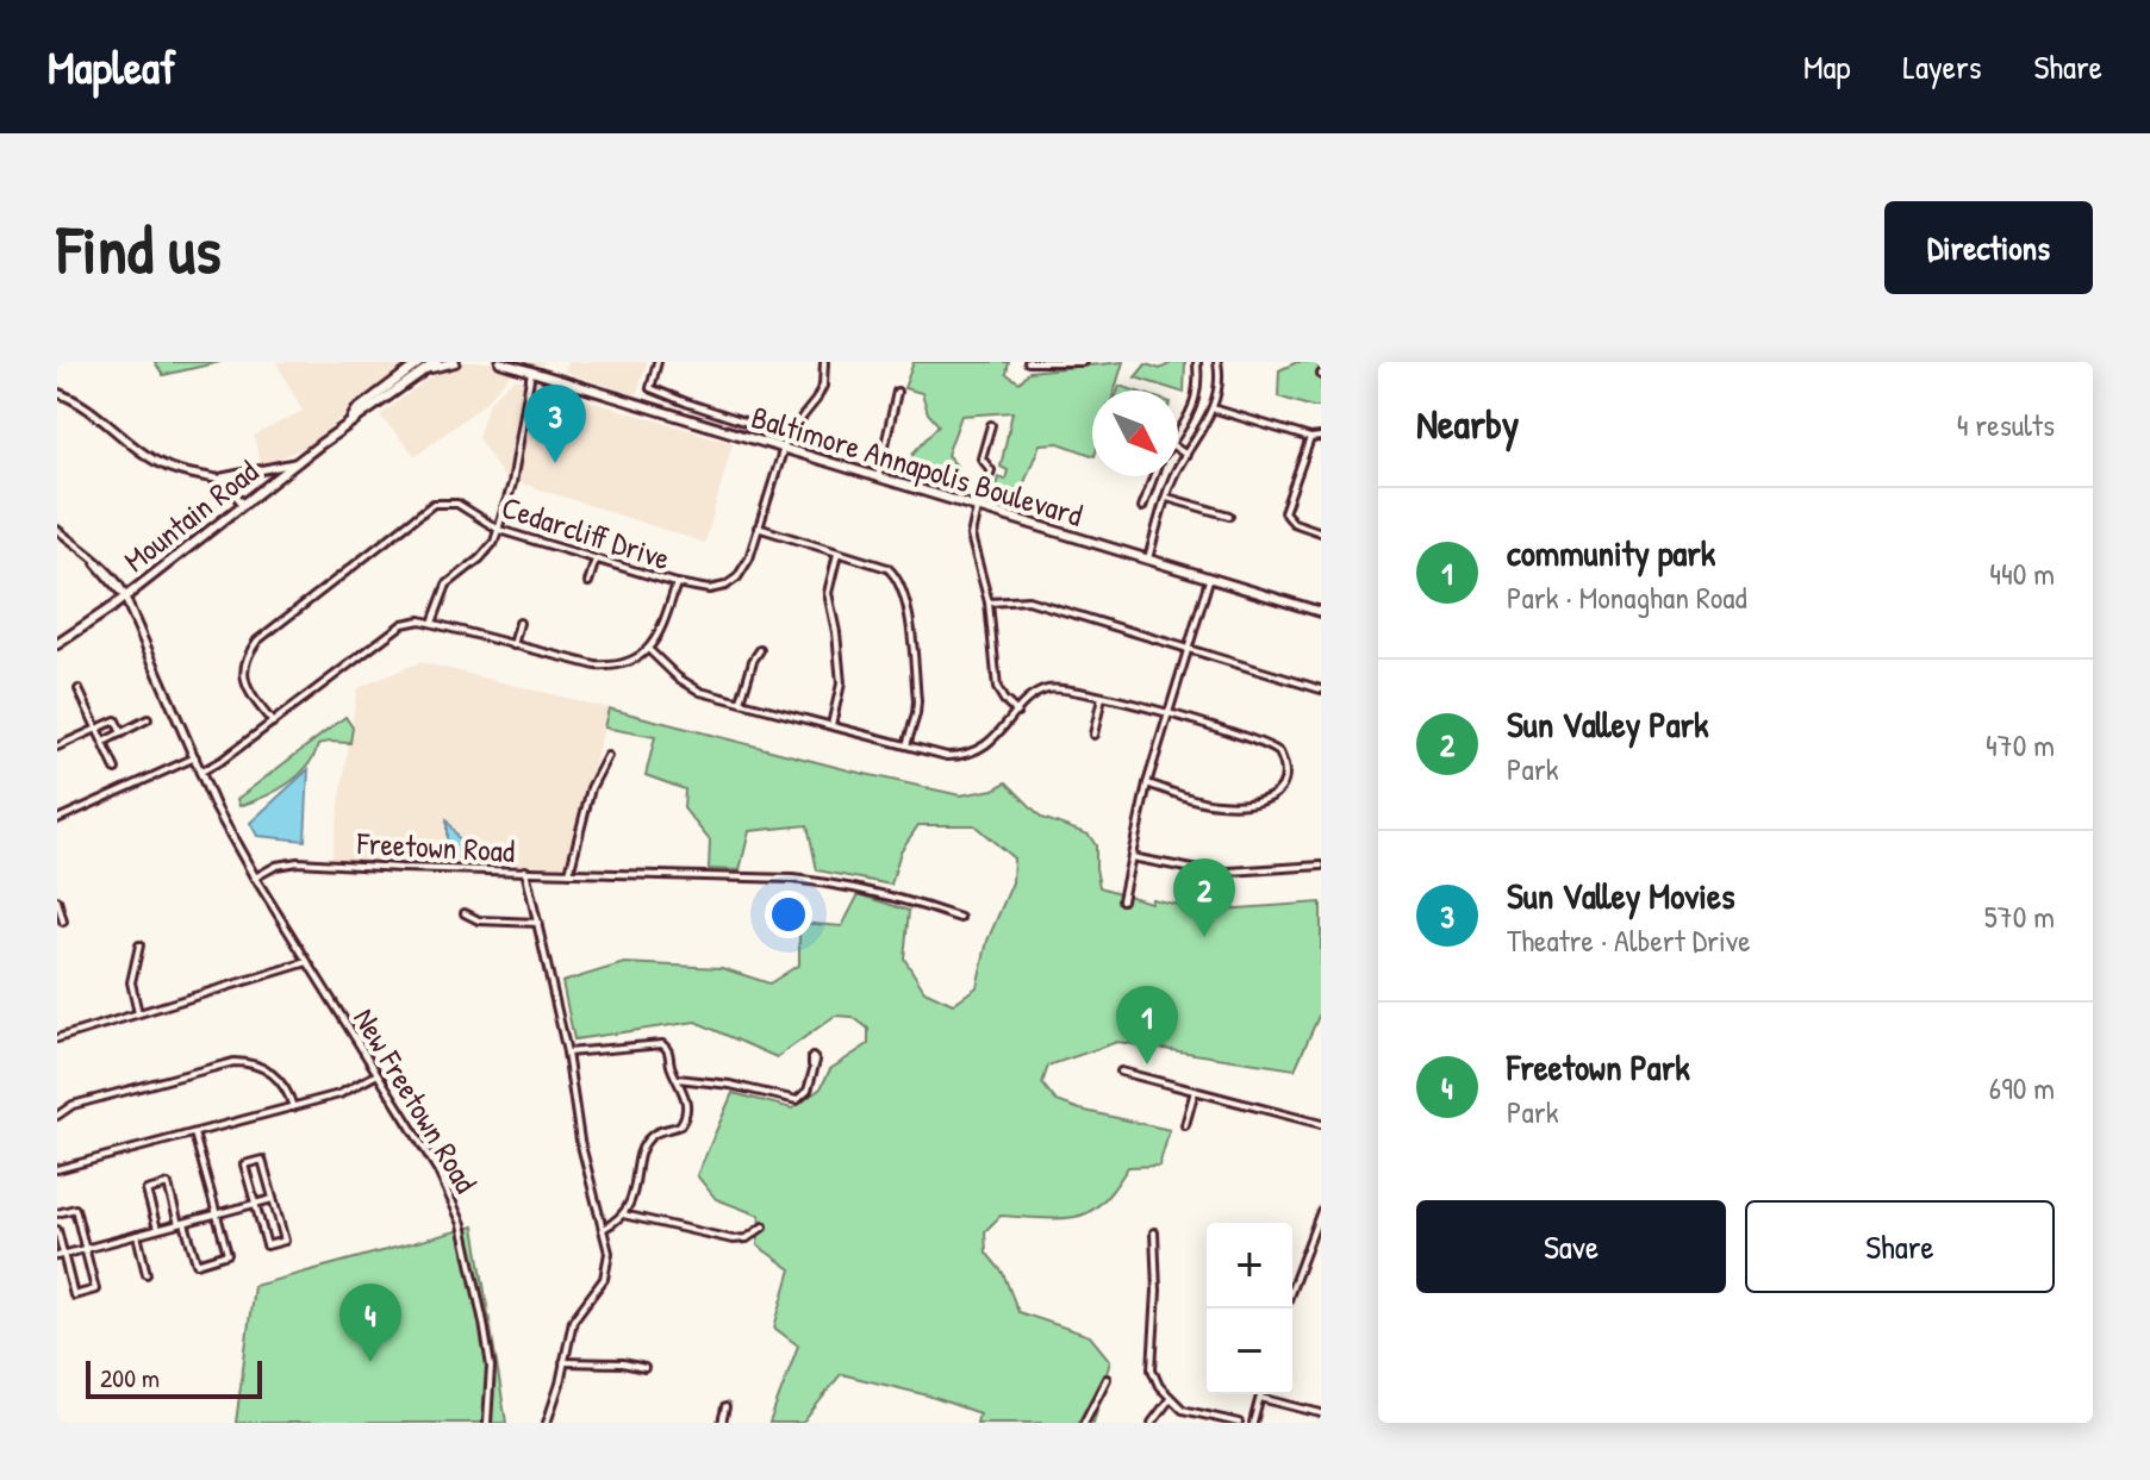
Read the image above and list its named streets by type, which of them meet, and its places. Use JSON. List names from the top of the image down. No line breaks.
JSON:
{"streets":{"main road":["Baltimore Annapolis Boulevard","Mountain Road"],"street":["Cedarcliff Drive","Freetown Road","New Freetown Road"]},"crossings":[["Baltimore Annapolis Boulevard","Cedarcliff Drive"],["Freetown Road","New Freetown Road"]],"scale_bar":"200 m","north":"bottom right","page":{"header":"Mapleaf","nav":["Map","Layers","Share"],"buttons":["Directions",["Save","Share"]],"title":"Find us","heading":["Nearby","4 results"],"pins":["3","2","1","4"],"list":[{"mark":"1","name":"community park","note":"Park · Monaghan Road","value":"440 m"},{"mark":"2","name":"Sun Valley Park","note":"Park","value":"470 m"},{"mark":"3","name":"Sun Valley Movies","note":"Theatre · Albert Drive","value":"570 m"},{"mark":"4","name":"Freetown Park","note":"Park","value":"690 m"}],"map_buttons":["+","−"],"scale":"200 m"}}
